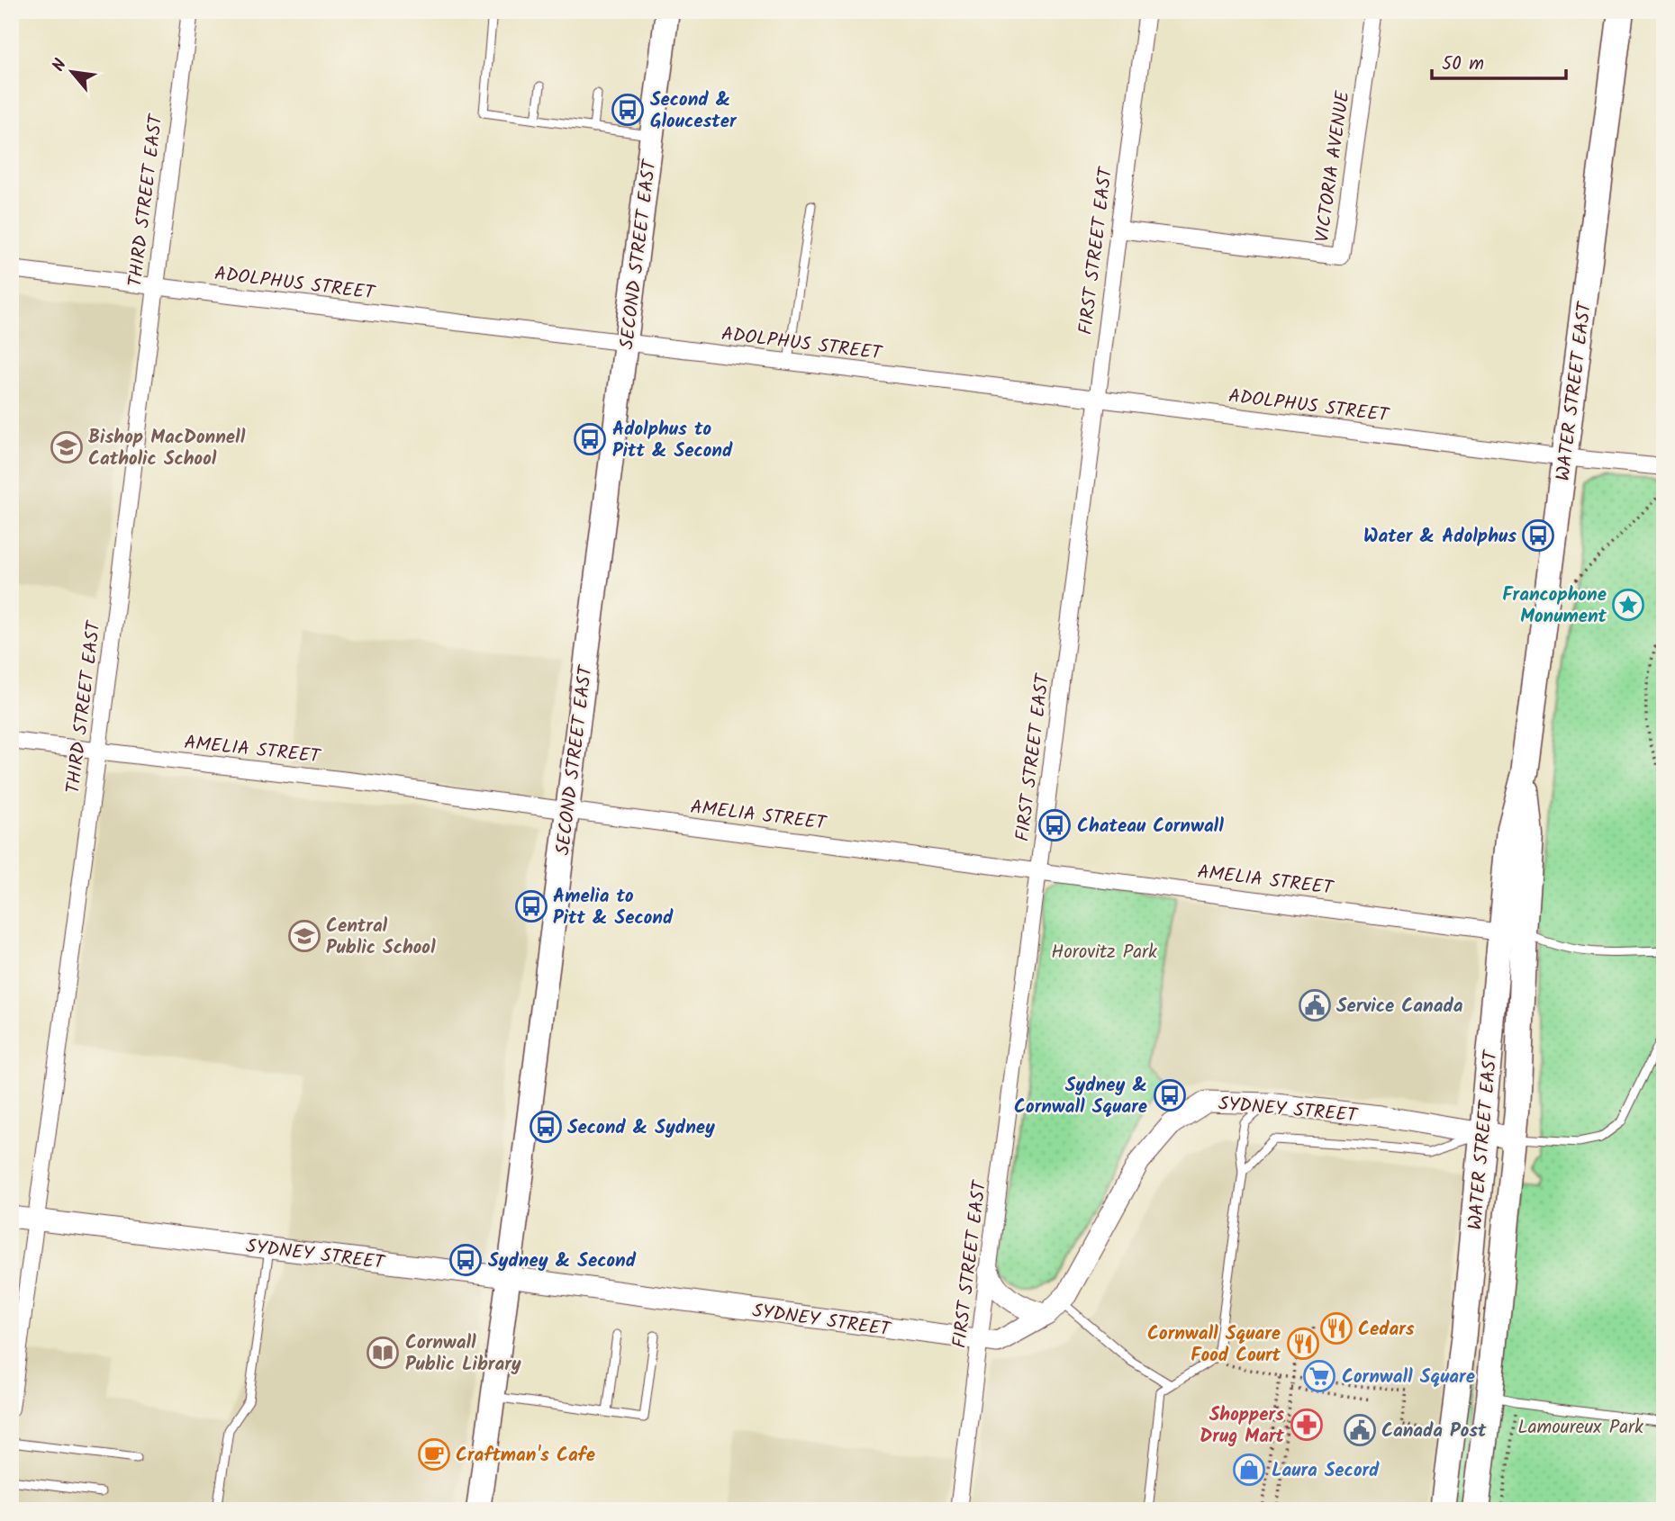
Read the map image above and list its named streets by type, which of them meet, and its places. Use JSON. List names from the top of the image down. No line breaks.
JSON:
{"streets":{"main road":["SECOND STREET EAST","WATER STREET EAST"],"street":["VICTORIA AVENUE","THIRD STREET EAST","FIRST STREET EAST","ADOLPHUS STREET","AMELIA STREET","SYDNEY STREET"]},"crossings":[["VICTORIA AVENUE","FIRST STREET EAST"],["THIRD STREET EAST","ADOLPHUS STREET"],["THIRD STREET EAST","AMELIA STREET"],["THIRD STREET EAST","SYDNEY STREET"],["FIRST STREET EAST","ADOLPHUS STREET"],["FIRST STREET EAST","AMELIA STREET"],["FIRST STREET EAST","SYDNEY STREET"],["SECOND STREET EAST","ADOLPHUS STREET"],["SECOND STREET EAST","AMELIA STREET"],["SECOND STREET EAST","SYDNEY STREET"],["ADOLPHUS STREET","WATER STREET EAST"],["WATER STREET EAST","AMELIA STREET"],["WATER STREET EAST","SYDNEY STREET"]],"parks":["Horovitz Park","Lamoureux Park"],"places":{"bus stop":["Second & Gloucester","Adolphus to Pitt & Second","Water & Adolphus","Chateau Cornwall","Amelia to Pitt & Second","Sydney & Cornwall Square","Second & Sydney","Sydney & Second"],"school or university":["Bishop MacDonnell Catholic School","Central Public School"],"place":["Francophone Monument"],"public building":["Service Canada","Canada Post"],"restaurant":["Cedars","Cornwall Square Food Court"],"library":["Cornwall Public Library"],"supermarket":["Cornwall Square"],"pharmacy":["Shoppers Drug Mart"],"cafe":["Craftman's Cafe"],"shop":["Laura Secord"]},"scale_bar":"50 m","north":"top left"}
